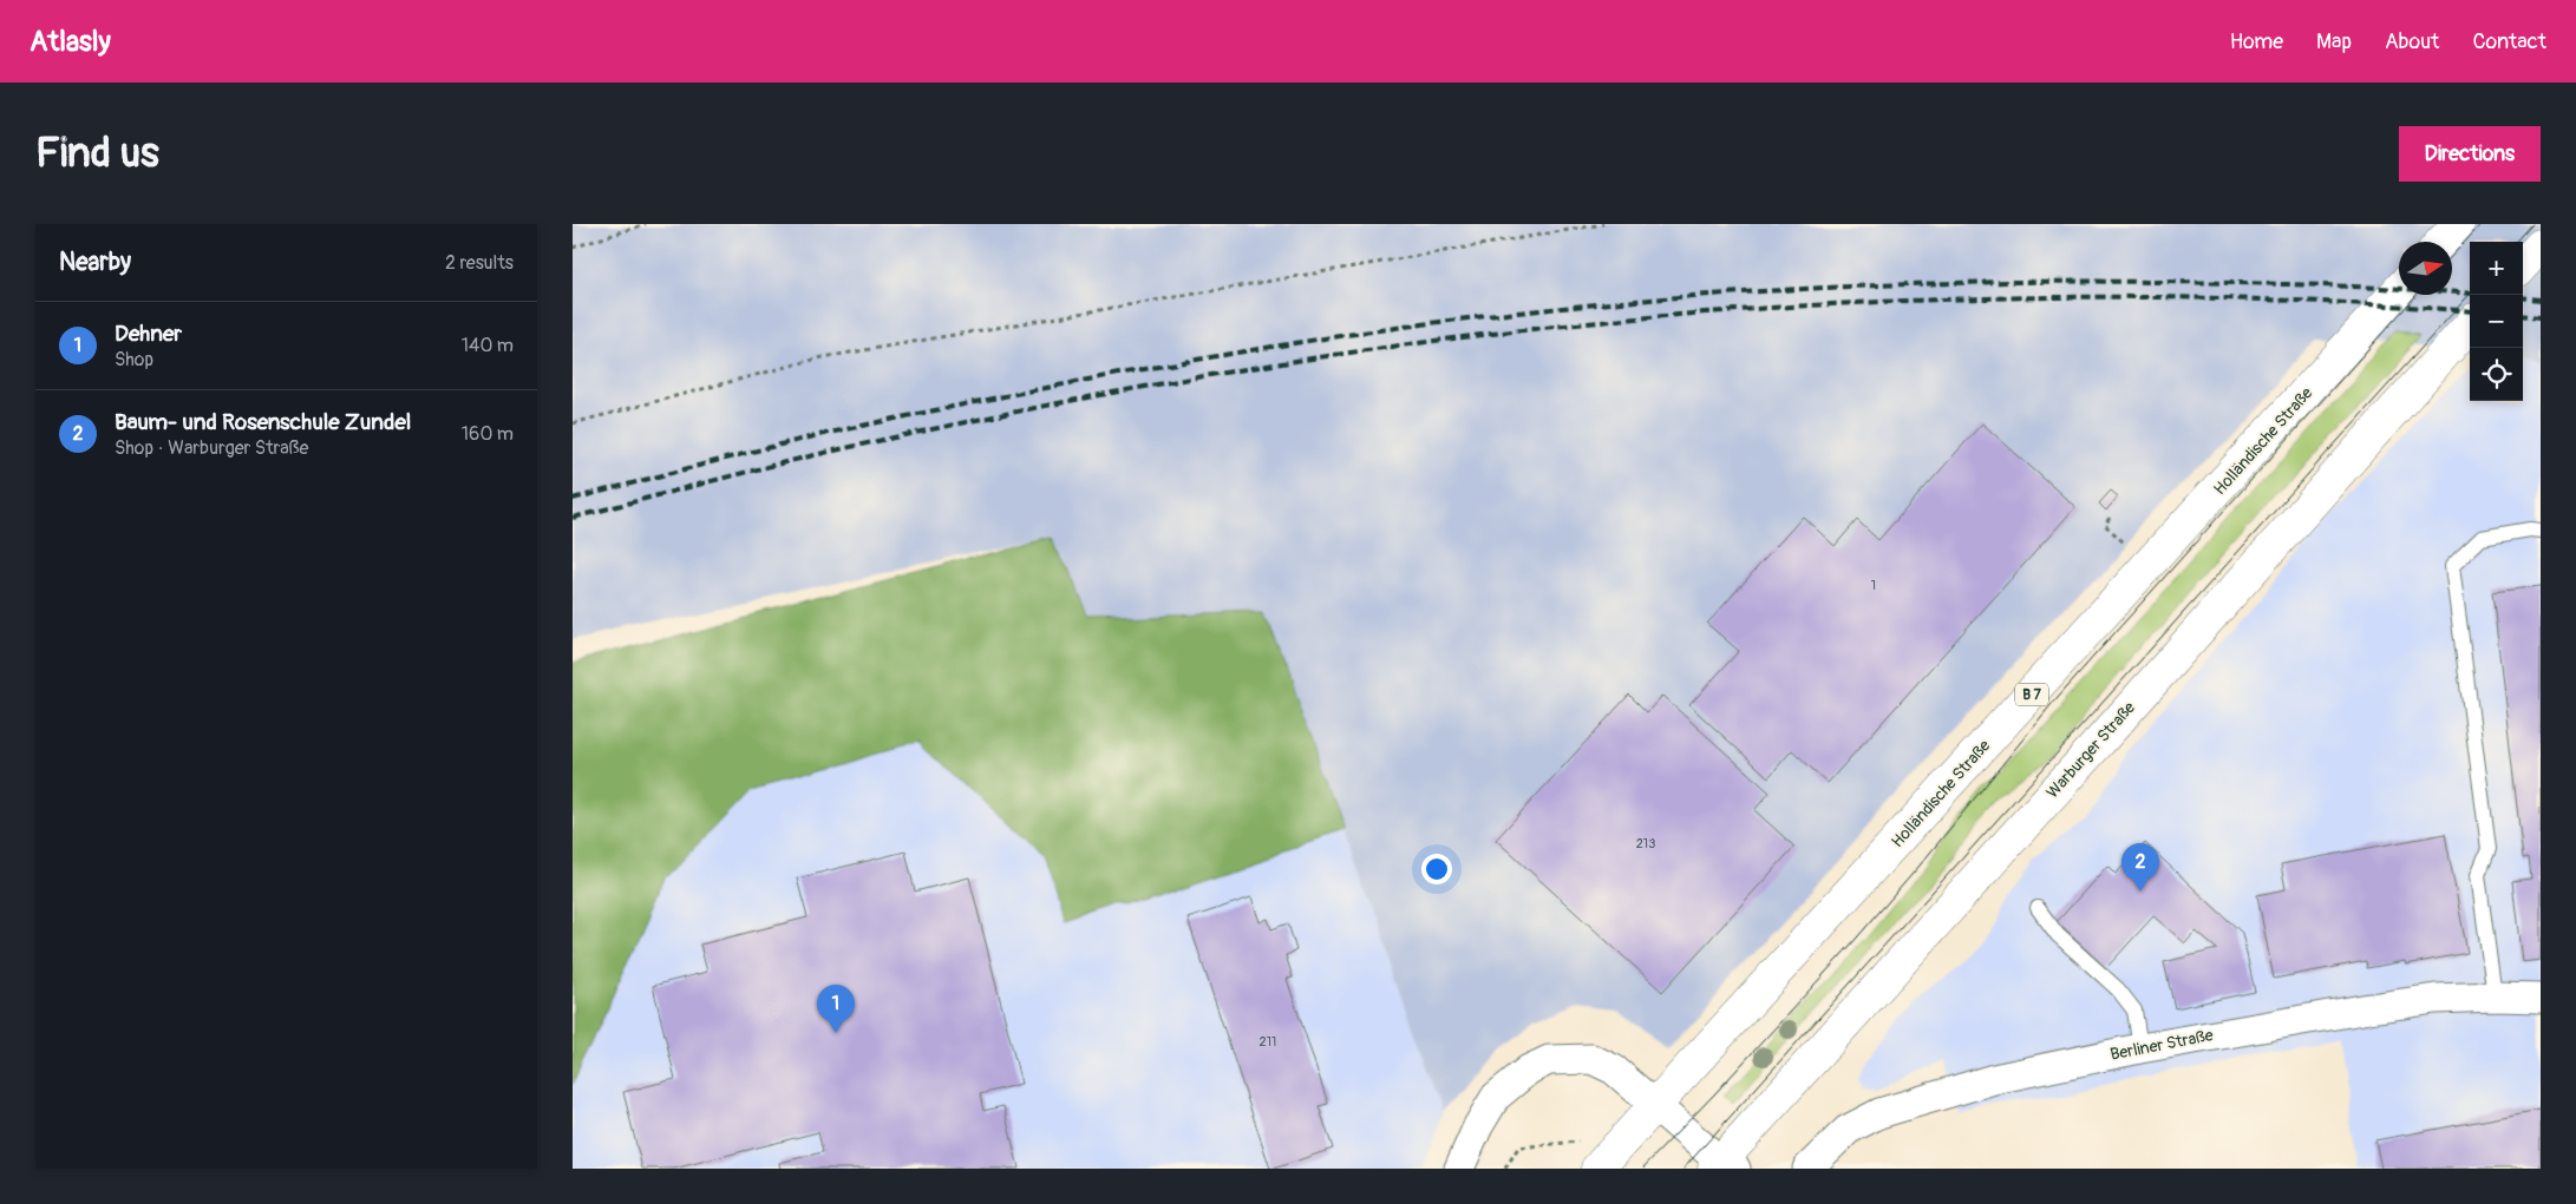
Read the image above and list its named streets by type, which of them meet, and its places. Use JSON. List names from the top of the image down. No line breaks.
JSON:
{"streets":{"main road":["Holländische Straße","B 7","Warburger Straße"],"street":["Berliner Straße"]},"crossings":[["Holländische Straße","B 7"]],"house_numbers":["1","213","211"],"north":"right","page":{"header":"Atlasly","nav":["Home","Map","About","Contact"],"buttons":"Directions","title":"Find us","heading":["Nearby","2 results"],"map_buttons":["+","−"],"list":[{"mark":"1","name":"Dehner","note":"Shop","value":"140 m"},{"mark":"2","name":"Baum- und Rosenschule Zundel","note":"Shop · Warburger Straße","value":"160 m"}],"pins":["2","1"]}}
